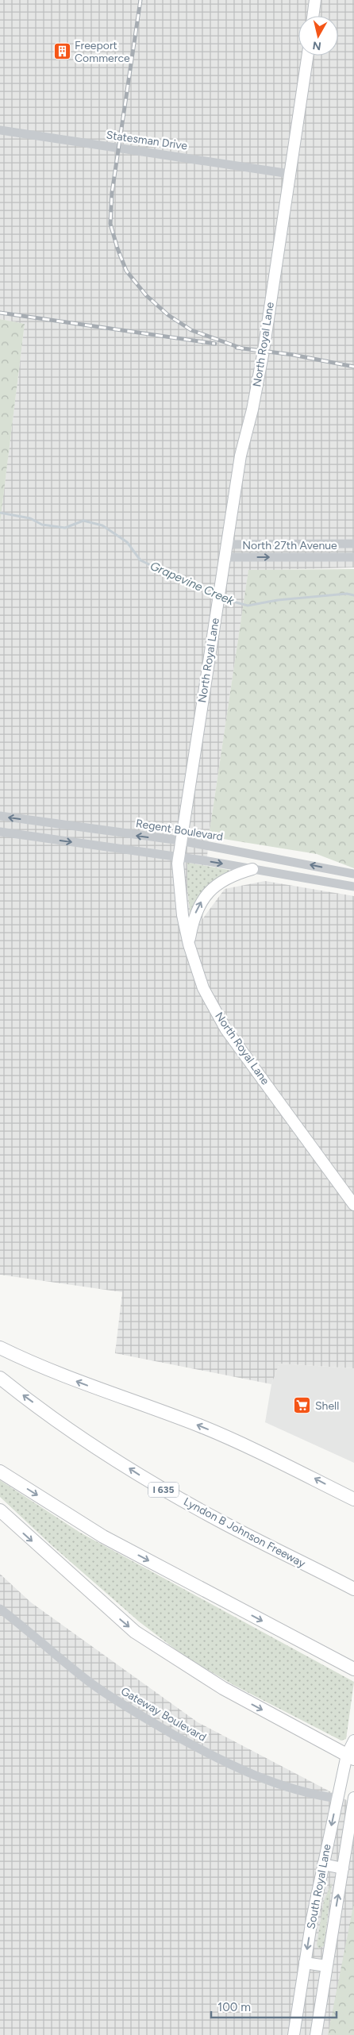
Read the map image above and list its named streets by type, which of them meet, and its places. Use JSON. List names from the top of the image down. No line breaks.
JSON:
{"streets":{"highway":["I 635","Lyndon B Johnson Freeway"],"main road":["North Royal Lane","South Royal Lane"],"street":["Statesman Drive","North 27th Avenue","Regent Boulevard","Gateway Boulevard"]},"crossings":[["Statesman Drive","North Royal Lane"],["North Royal Lane","North 27th Avenue"],["North Royal Lane","Regent Boulevard"],["Gateway Boulevard","South Royal Lane"]],"water":["Grapevine Creek"],"places":{"building":["Freeport Commerce"],"supermarket":["Shell"]},"scale_bar":"100 m","north":"bottom"}
